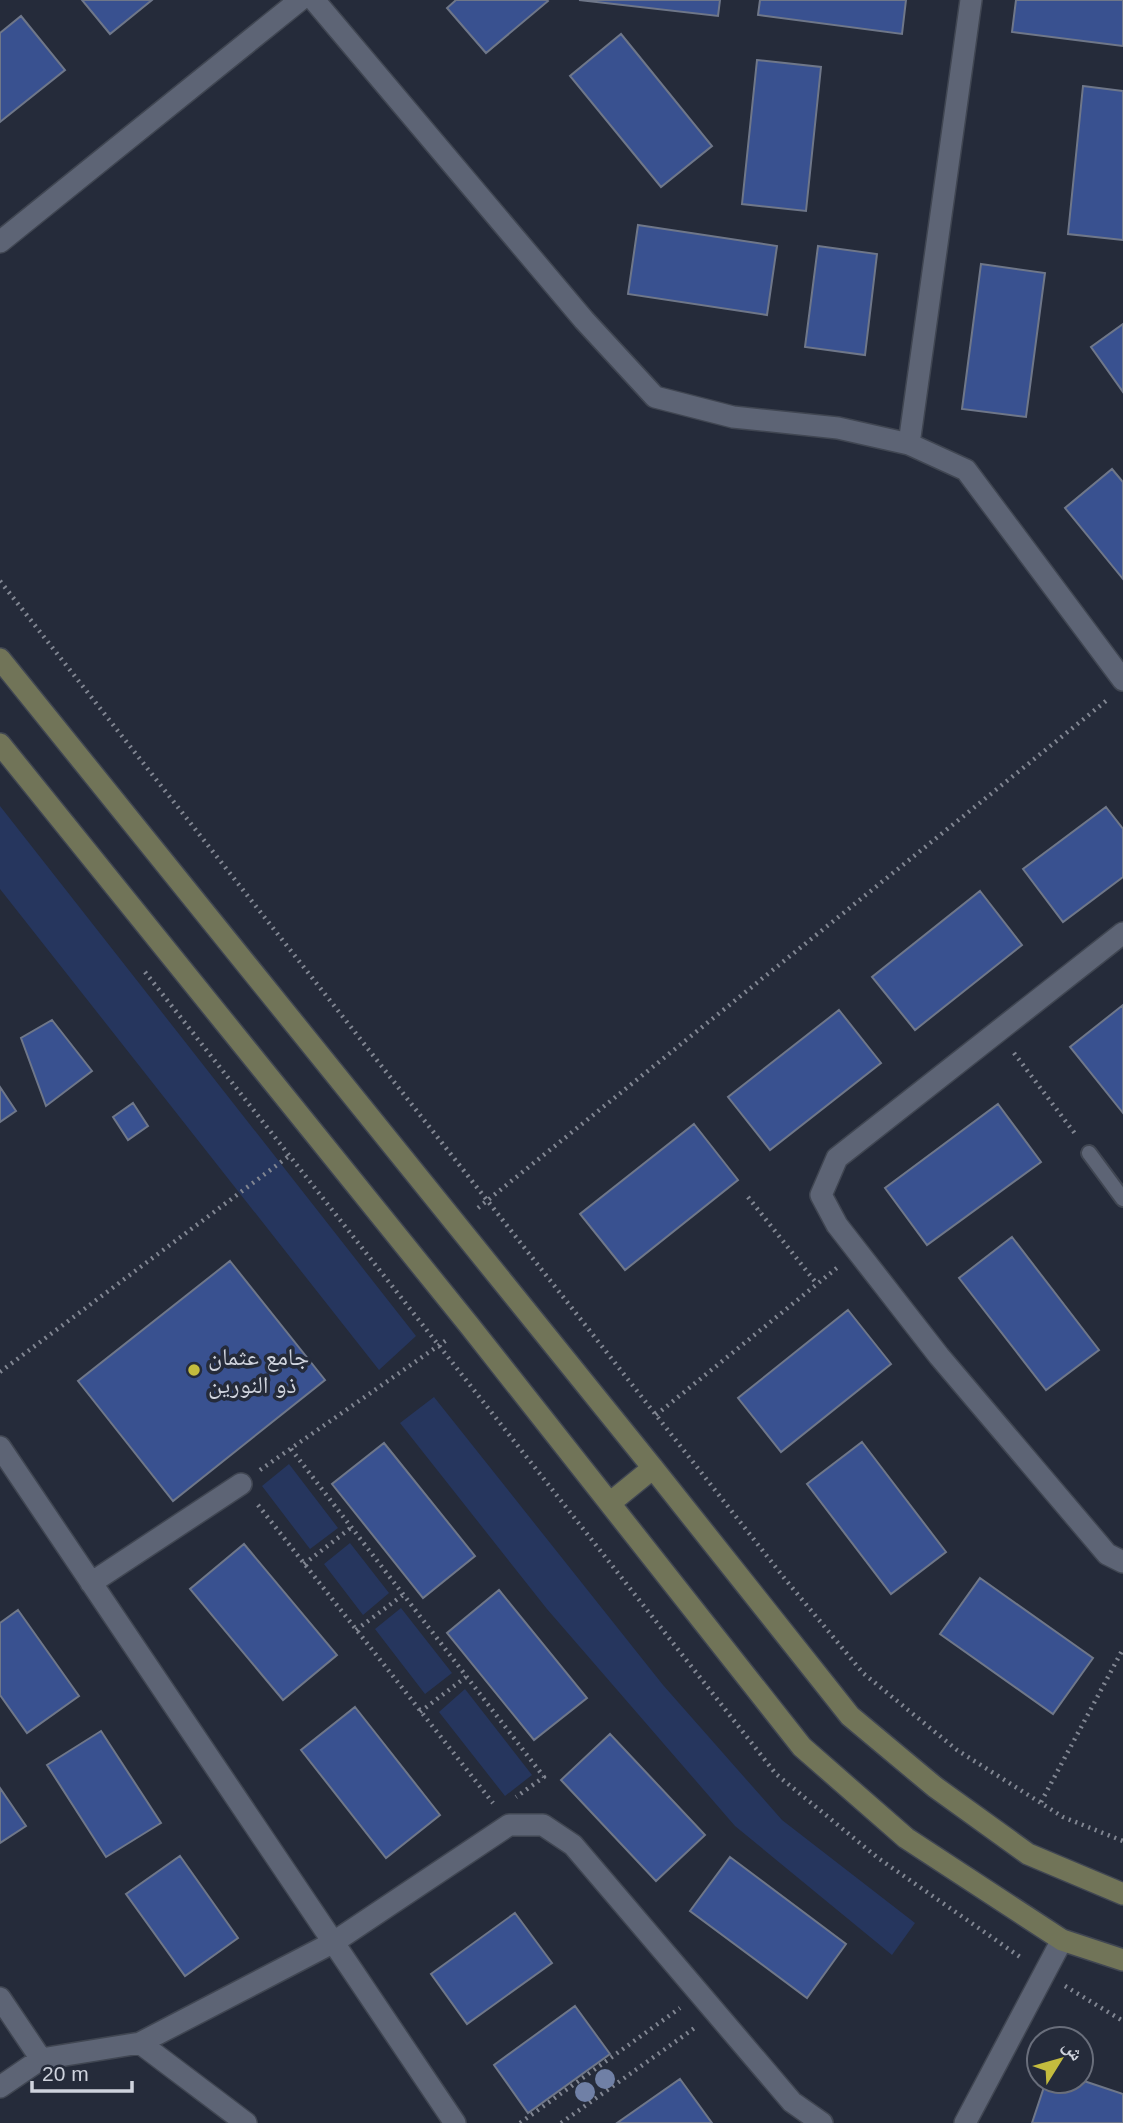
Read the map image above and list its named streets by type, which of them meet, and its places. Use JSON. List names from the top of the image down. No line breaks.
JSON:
{"places":["جامع عثمان ذو النورين"],"scale_bar":"20 m","north":"top right"}
